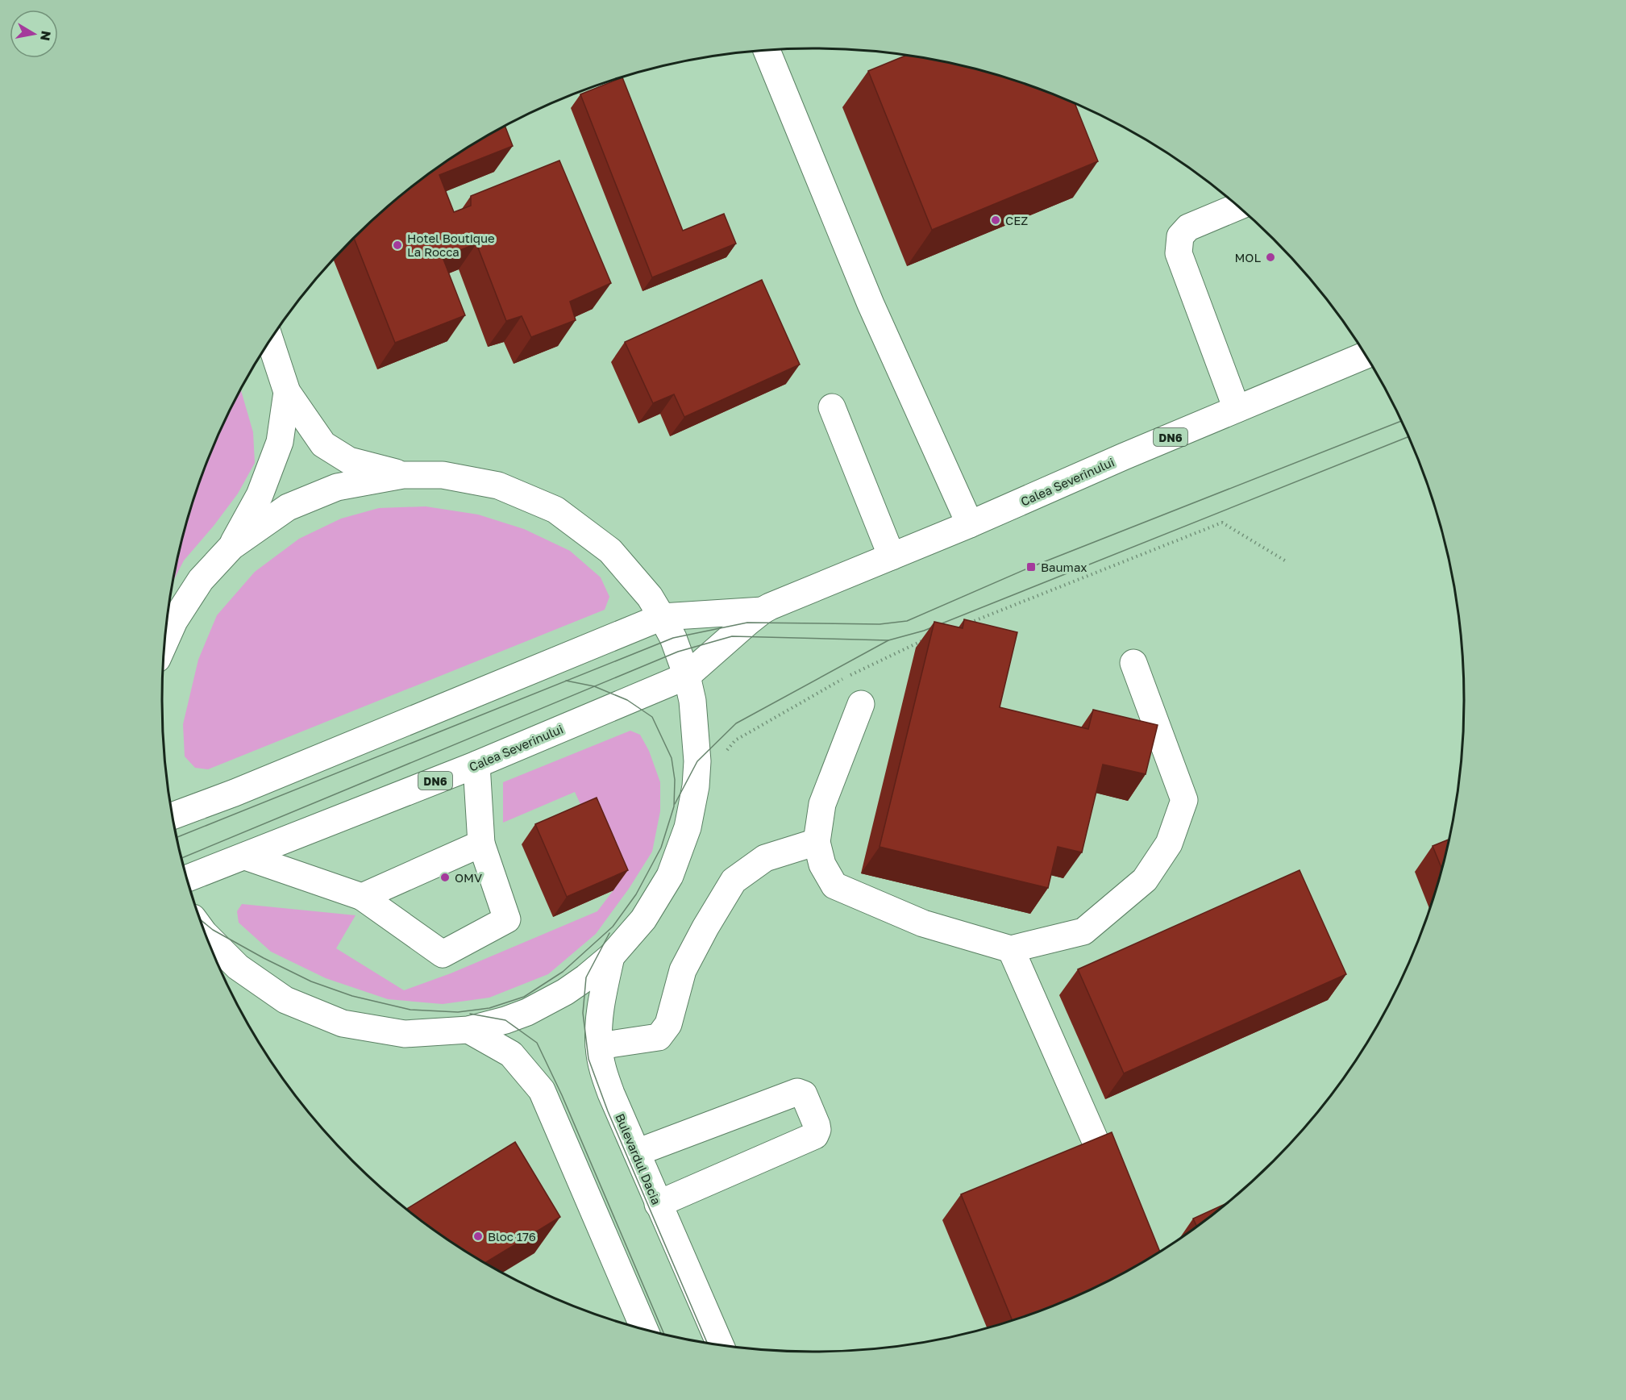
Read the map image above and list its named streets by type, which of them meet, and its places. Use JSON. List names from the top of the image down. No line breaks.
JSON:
{"streets":{"main road":["DN6","Calea Severinului","Bulevardul Dacia"]},"crossings":[["Calea Severinului","Bulevardul Dacia"]],"places":{"other":["CEZ","Hotel Boutique La Rocca","MOL","OMV","Bloc 176"],"transit":["Baumax"]},"north":"right"}
